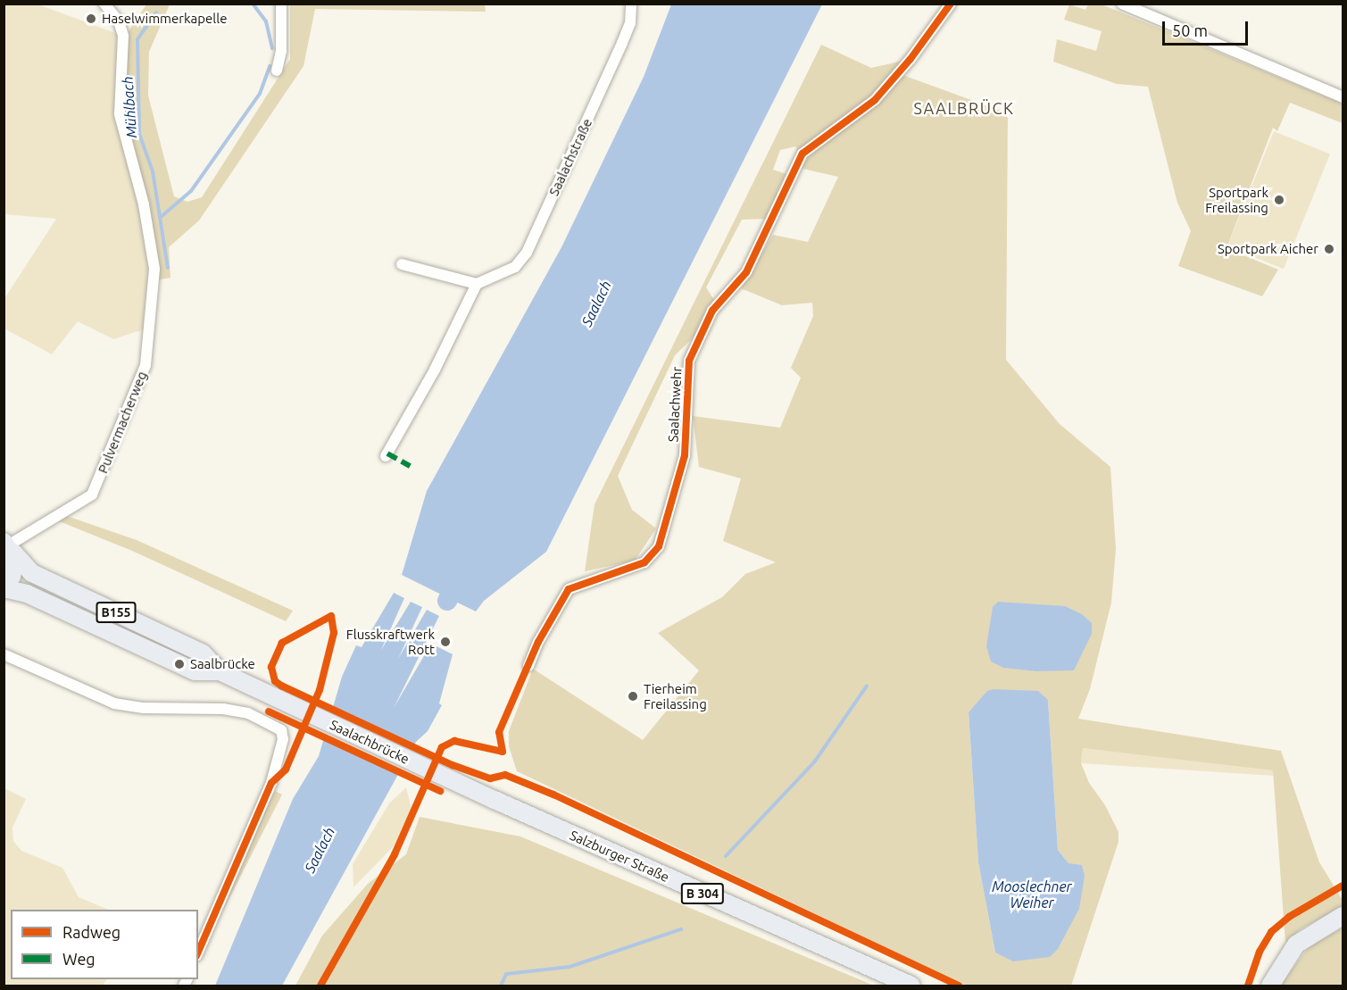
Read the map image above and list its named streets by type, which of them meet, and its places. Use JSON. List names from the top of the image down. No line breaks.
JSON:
{"streets":{"main road":["B155","Saalachbrücke","Salzburger Straße","B 304"],"street":["Saalachstraße","Saalachwehr","Pulvermacherweg"]},"crossings":[["Pulvermacherweg","B155"],["B155","Saalachbrücke"],["Saalachbrücke","Salzburger Straße"]],"districts":["SAALBRÜCK"],"water":["Mühlbach","Saalach","Mooslechner Weiher"],"places":["Haselwimmerkapelle","Sportpark Freilassing","Sportpark Aicher","Flusskraftwerk Rott","Saalbrücke","Tierheim Freilassing"],"legend":["Radweg","Weg"],"scale_bar":"50 m"}
